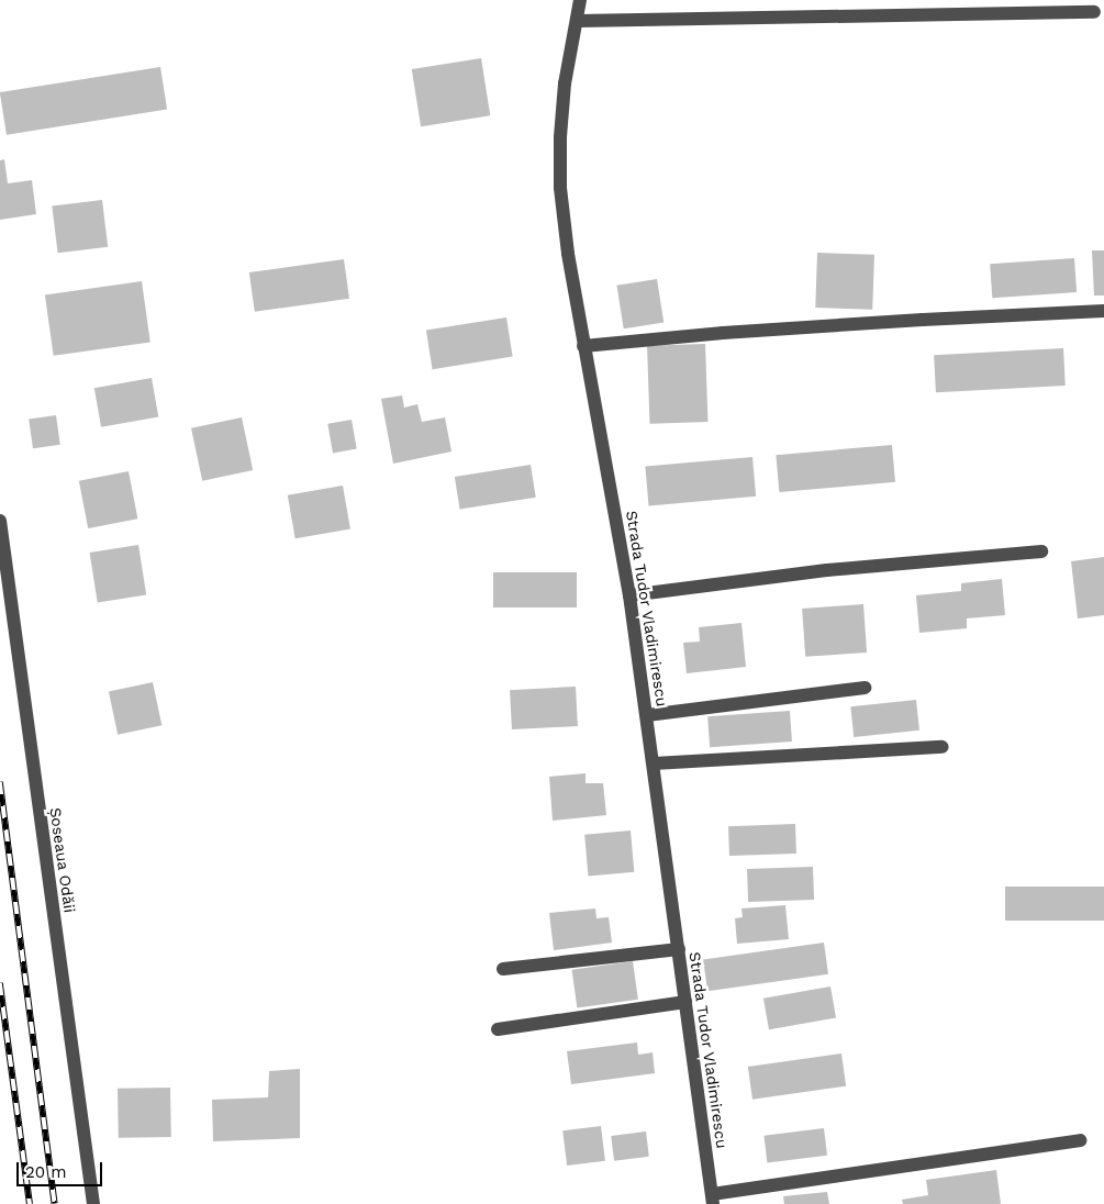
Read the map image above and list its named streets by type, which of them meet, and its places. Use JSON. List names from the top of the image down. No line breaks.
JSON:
{"streets":{"street":["Strada Tudor Vladimirescu","Șoseaua Odăii"]},"scale_bar":"20 m"}
